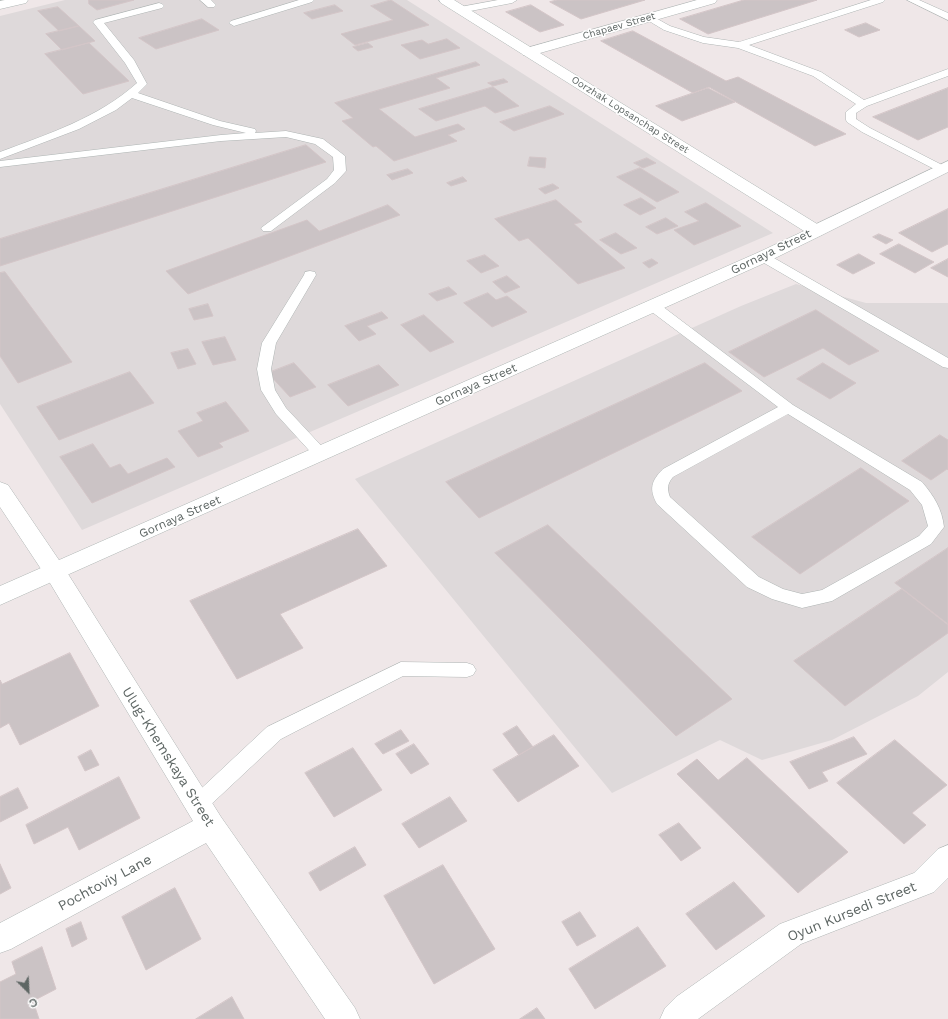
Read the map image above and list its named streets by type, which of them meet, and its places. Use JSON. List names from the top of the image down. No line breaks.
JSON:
{"streets":{"street":["Chapaev Street","Oorzhak Lopsanchap Street","Gornaya Street","Ulug-Khemskaya Street","Pochtoviy Lane","Oyun Kursedi Street"]},"crossings":[["Chapaev Street","Oorzhak Lopsanchap Street"],["Oorzhak Lopsanchap Street","Gornaya Street"],["Gornaya Street","Ulug-Khemskaya Street"],["Ulug-Khemskaya Street","Pochtoviy Lane"]],"north":"bottom right"}
